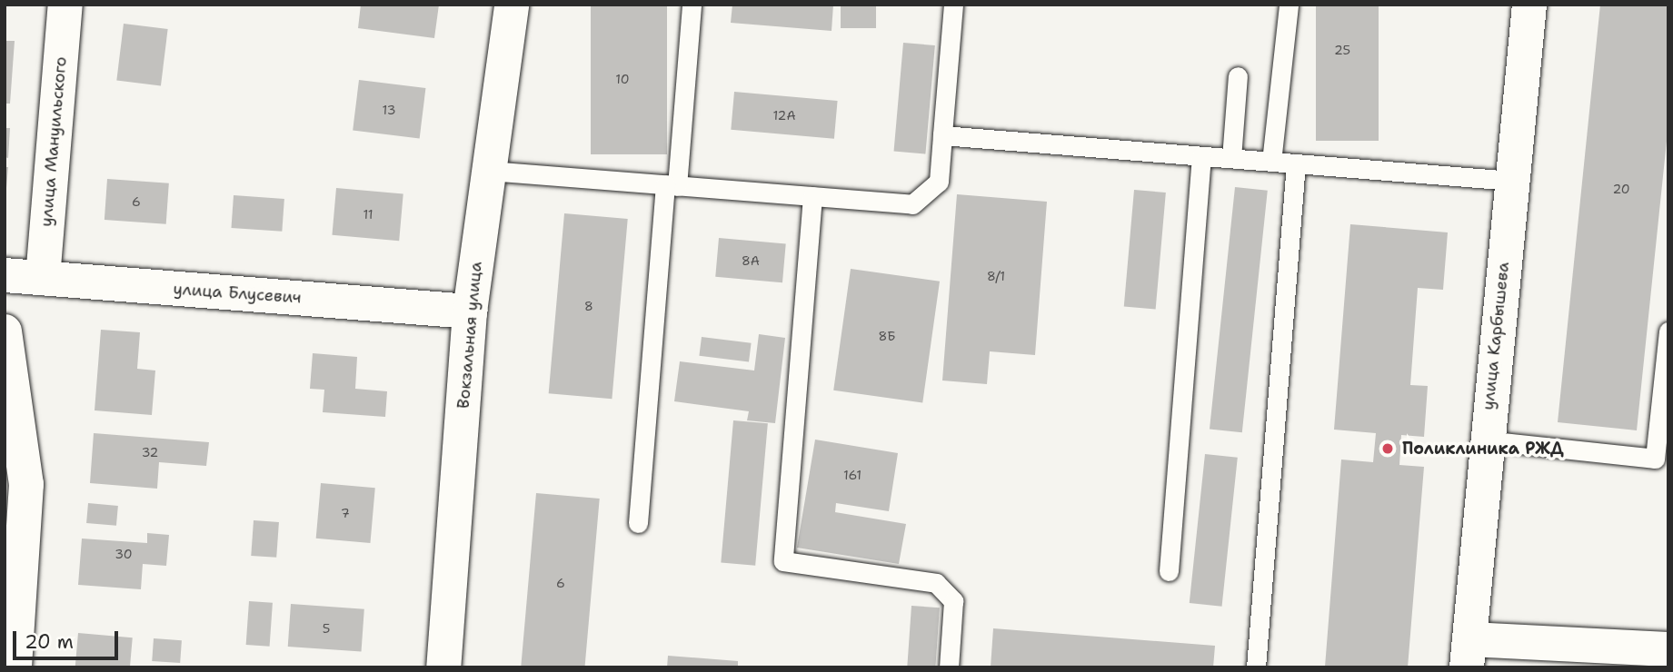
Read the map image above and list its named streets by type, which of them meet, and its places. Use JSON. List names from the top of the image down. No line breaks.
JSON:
{"streets":{"street":["улица Мануильского","улица Блусевич","Вокзальная улица","улица Карбышева"]},"crossings":[["улица Мануильского","улица Блусевич"],["улица Блусевич","Вокзальная улица"]],"places":["Поликлиника РЖД"],"house_numbers":["25","10","13","12А","20","6","11","8А","8/1","8","8Б","32","161","7","30","6","5"],"scale_bar":"20 m"}
